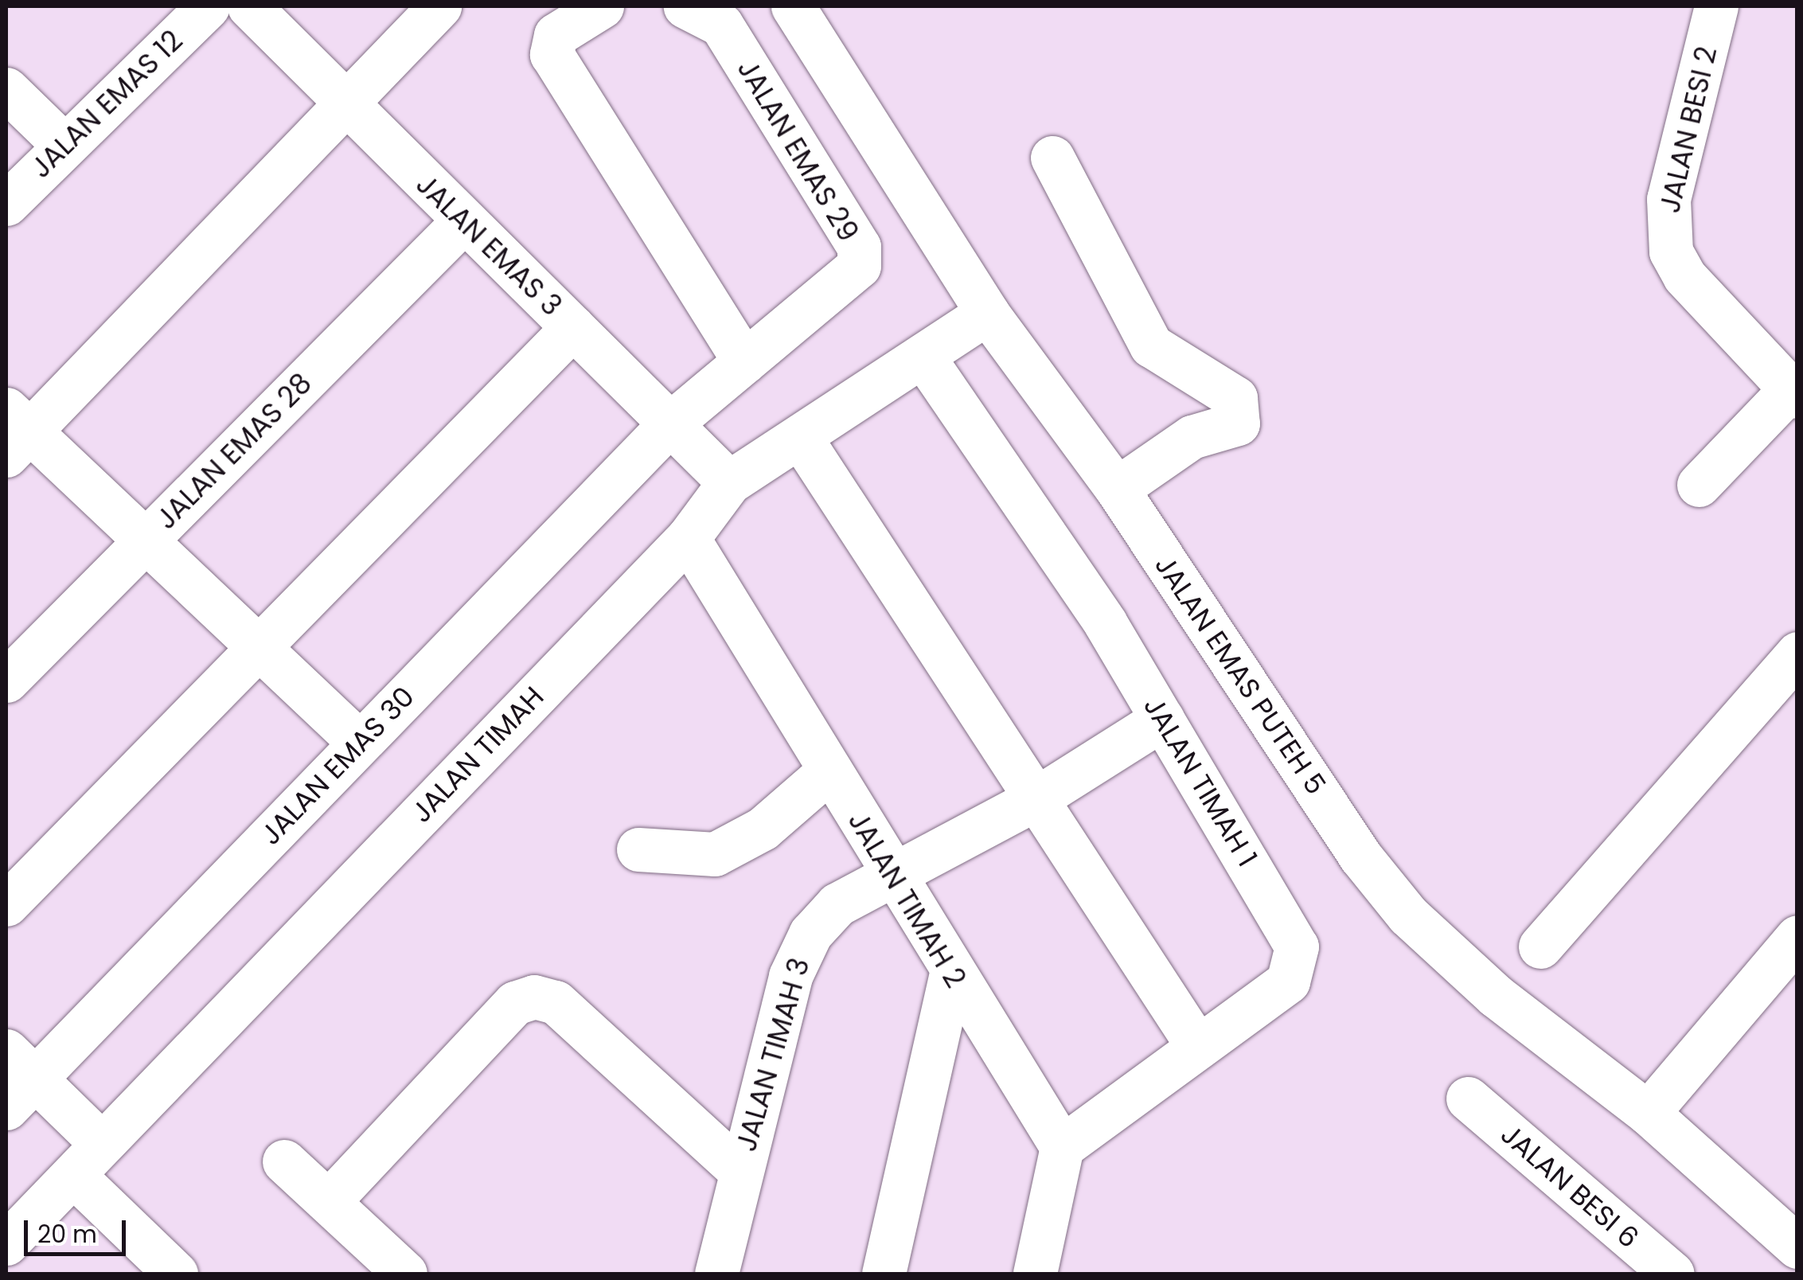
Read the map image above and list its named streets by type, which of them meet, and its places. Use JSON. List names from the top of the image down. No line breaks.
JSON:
{"streets":{"street":["JALAN EMAS 12","JALAN BESI 2","JALAN EMAS 29","JALAN EMAS 3","JALAN EMAS 28","JALAN EMAS PUTEH 5","JALAN TIMAH","JALAN EMAS 30","JALAN TIMAH 1","JALAN TIMAH 2","JALAN TIMAH 3","JALAN BESI 6"]},"crossings":[["JALAN EMAS 29","JALAN EMAS 3"],["JALAN EMAS 29","JALAN EMAS 30"],["JALAN EMAS 3","JALAN EMAS 28"],["JALAN EMAS 3","JALAN TIMAH"],["JALAN EMAS 3","JALAN EMAS 30"],["JALAN EMAS PUTEH 5","JALAN TIMAH"],["JALAN TIMAH","JALAN TIMAH 1"],["JALAN TIMAH","JALAN TIMAH 2"],["JALAN TIMAH 1","JALAN TIMAH 2"],["JALAN TIMAH 1","JALAN TIMAH 3"],["JALAN TIMAH 2","JALAN TIMAH 3"]],"scale_bar":"20 m"}
